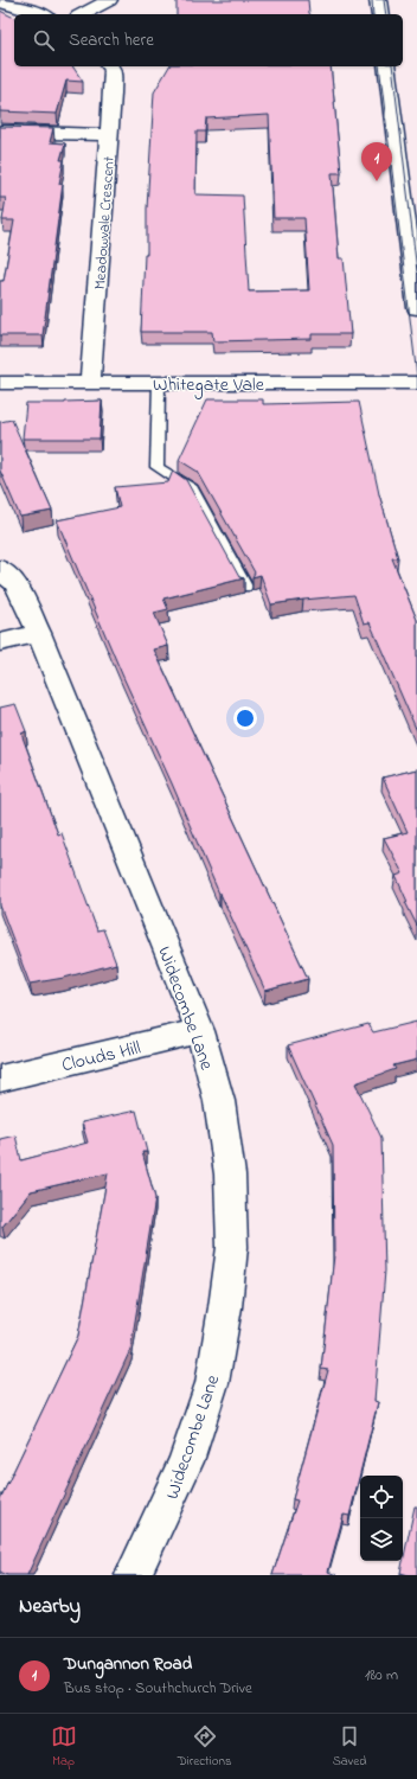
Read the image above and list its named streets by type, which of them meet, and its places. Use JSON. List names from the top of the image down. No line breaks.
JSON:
{"streets":{"street":["Meadowvale Crescent","Whitegate Vale","Widecombe Lane","Clouds Hill"]},"crossings":[["Meadowvale Crescent","Whitegate Vale"],["Widecombe Lane","Clouds Hill"]],"page":{"search":"Search here","pins":"1","heading":"Nearby","list":[{"mark":"1","name":"Dungannon Road","note":"Bus stop · Southchurch Drive","value":"180 m"}],"nav":["Map","Directions","Saved"]}}
